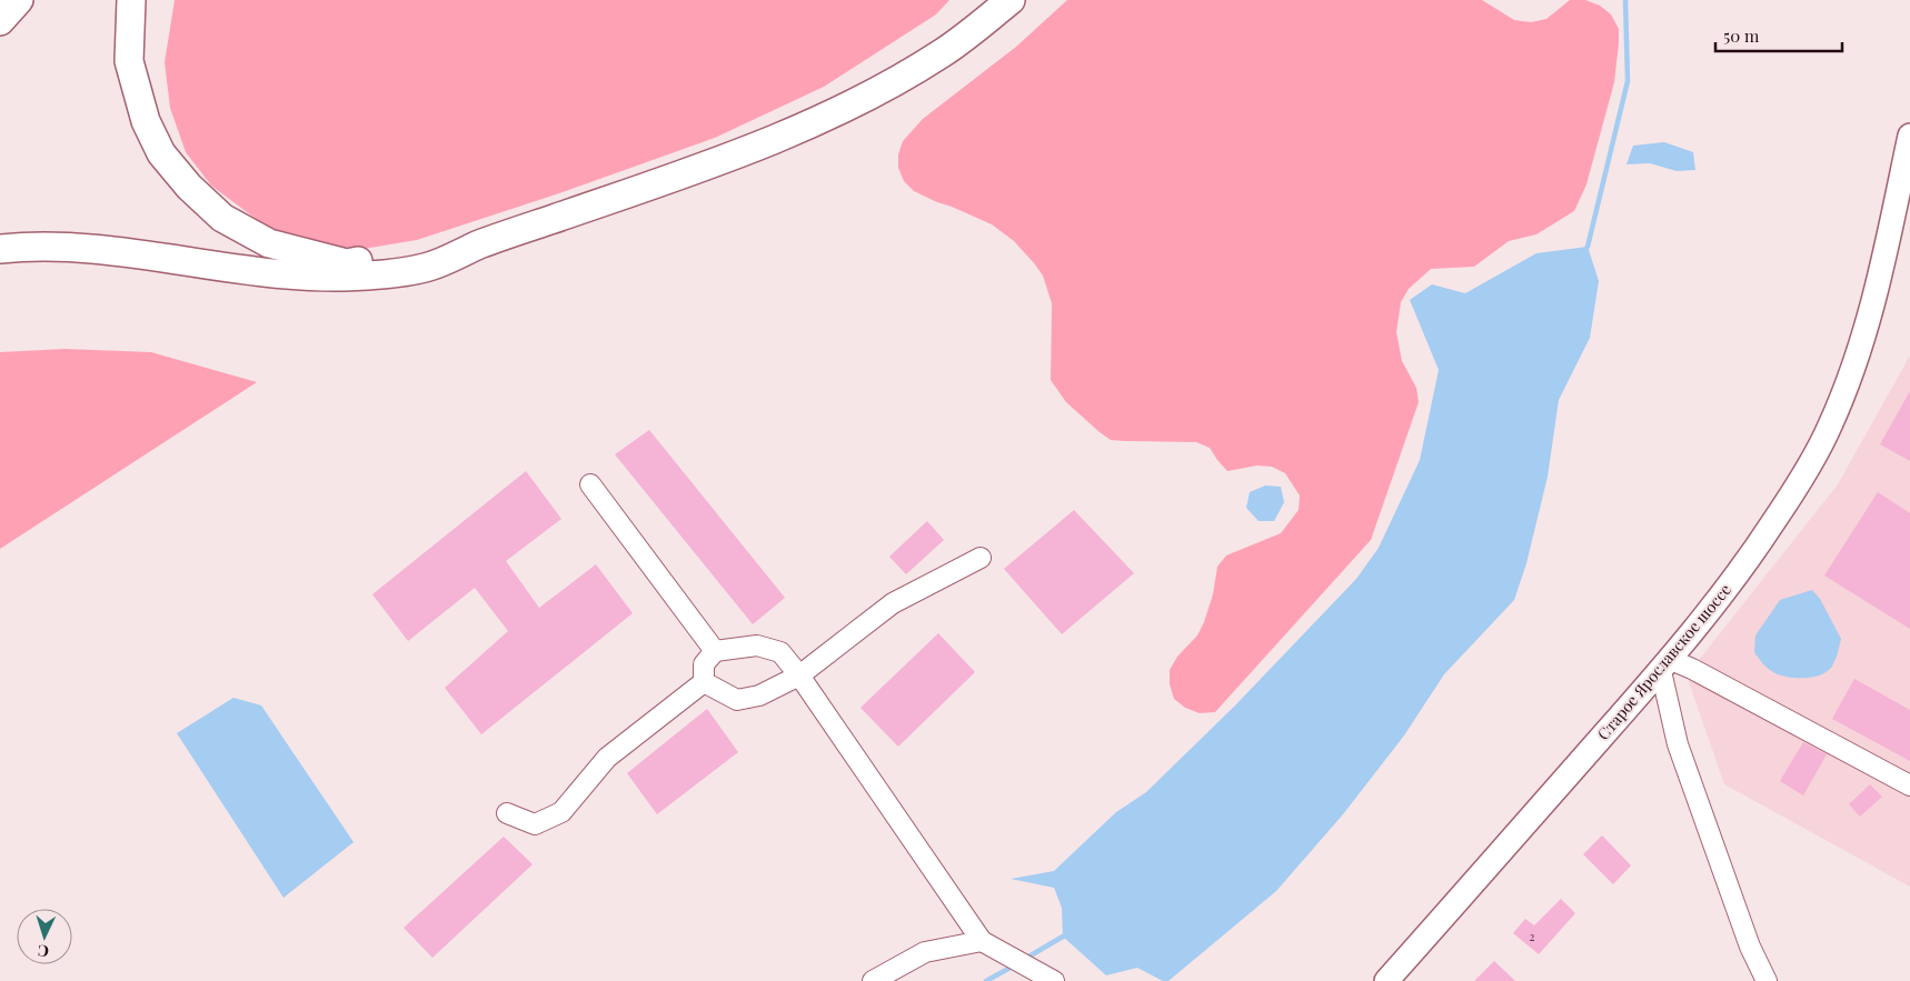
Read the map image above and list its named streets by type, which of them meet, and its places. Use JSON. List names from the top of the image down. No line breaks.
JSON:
{"streets":{"main road":["Старое Ярославское шоссе"]},"house_numbers":["2"],"scale_bar":"50 m","north":"bottom"}
